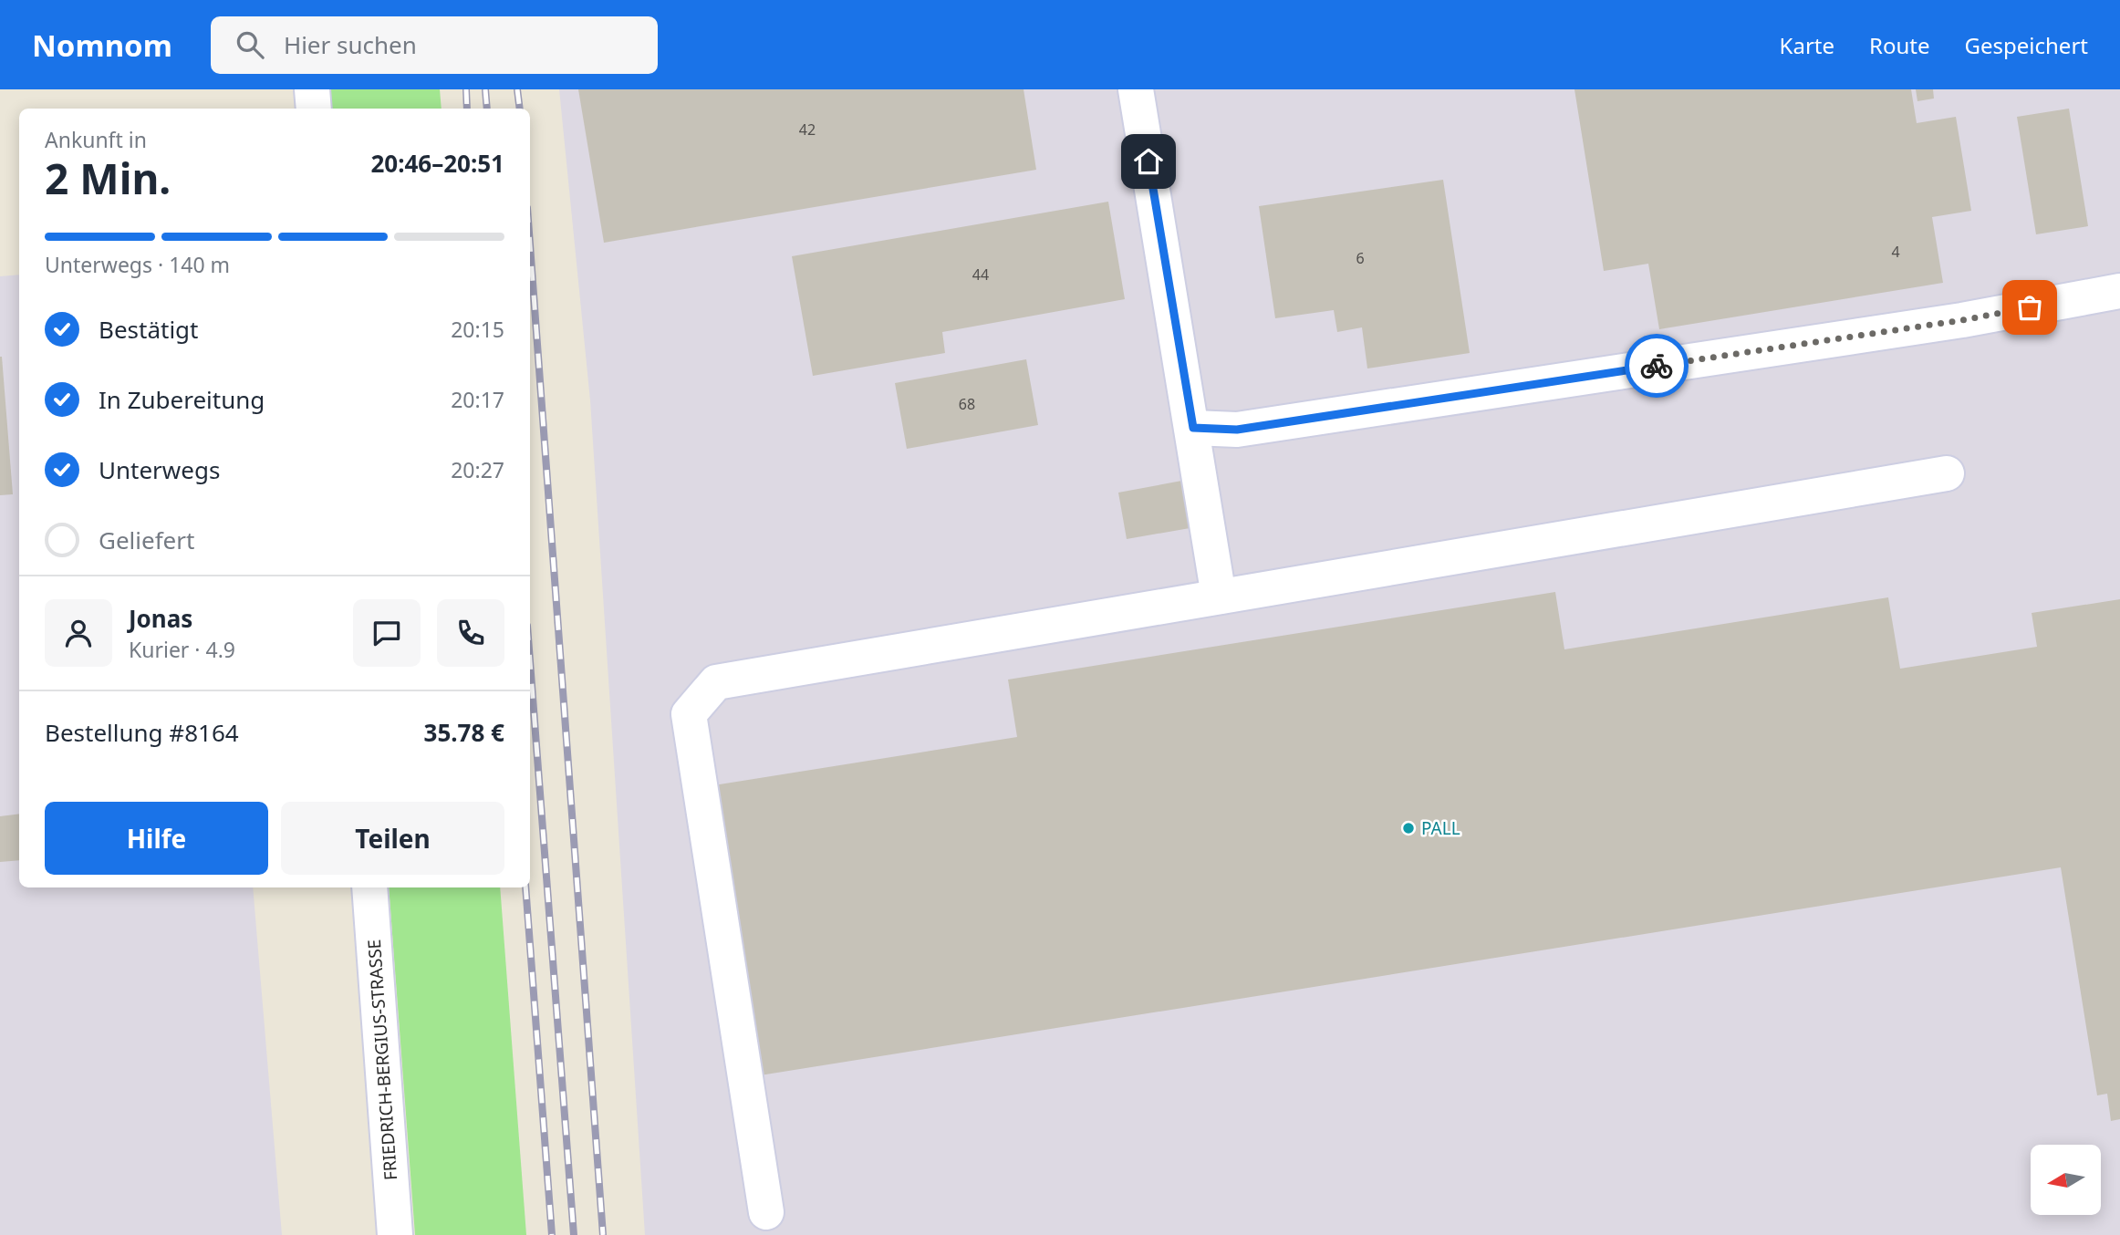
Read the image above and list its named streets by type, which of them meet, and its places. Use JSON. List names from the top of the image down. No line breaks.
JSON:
{"streets":{"street":["FRIEDRICH-BERGIUS-STRASSE"]},"places":["PALL"],"house_numbers":["42","4","6","44","68"],"north":"left","page":{"header":"Nomnom","search":"Hier suchen","nav":["Karte","Route","Gespeichert"],"heading":["2 Min.","Ankunft in","20:46–20:51"],"panel":["Jonas","Kurier · 4.9","Bestellung #8164","35.78 €"],"bar":"Unterwegs · 140 m","list":[["Bestätigt","20:15"],["In Zubereitung","20:17"],["Unterwegs","20:27"],"Geliefert"],"buttons":["Hilfe","Teilen"]}}
